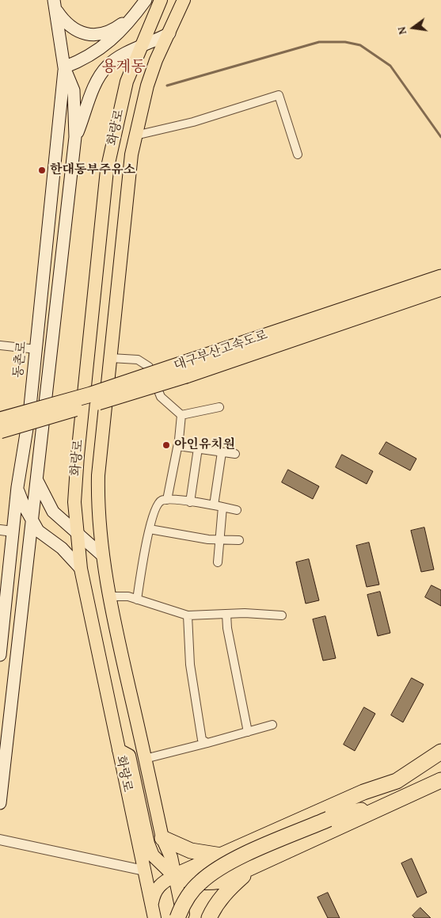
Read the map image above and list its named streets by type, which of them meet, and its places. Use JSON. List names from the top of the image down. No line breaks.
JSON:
{"streets":{"highway":["대구부산고속도로"],"main road":["화랑로","동촌로"]},"districts":["용계동"],"places":["한대동부주유소","아인유치원"],"north":"left"}
